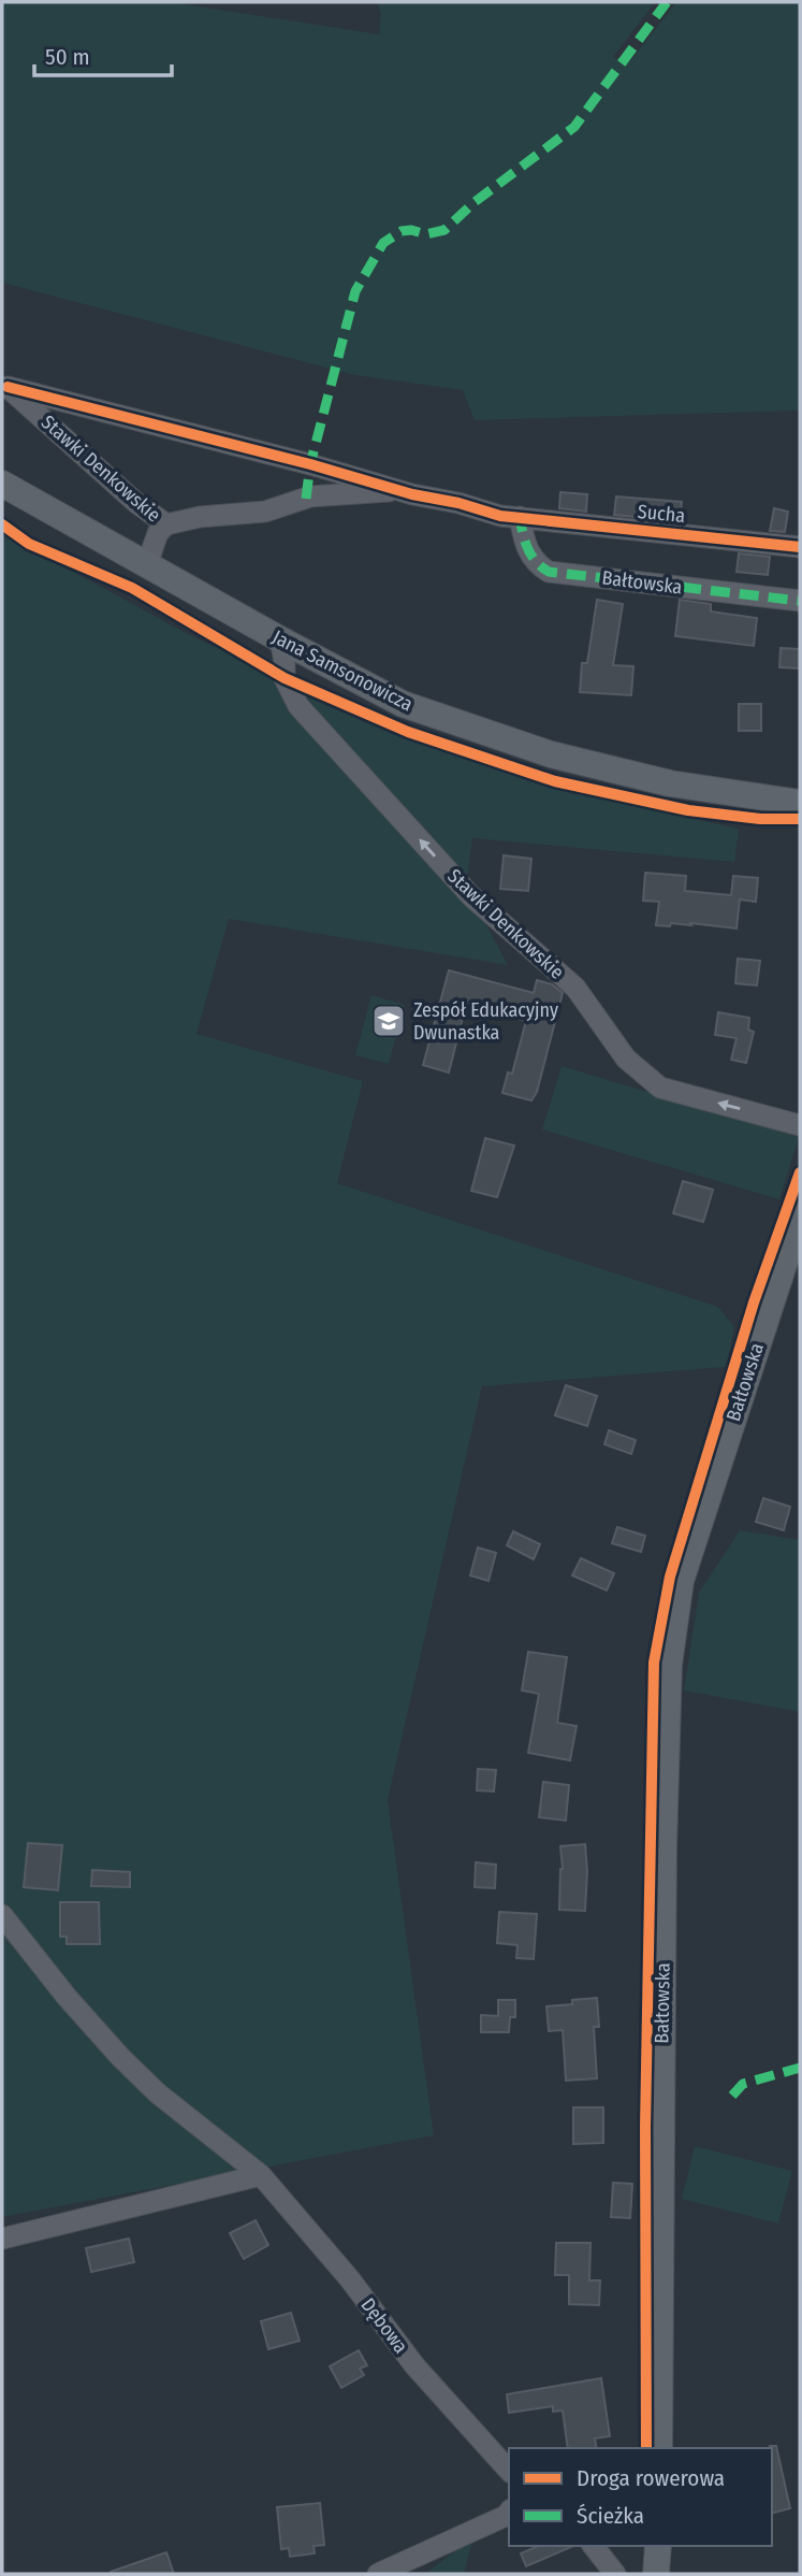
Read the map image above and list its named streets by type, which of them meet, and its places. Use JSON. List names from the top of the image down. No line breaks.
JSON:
{"streets":{"main road":["Bałtowska","Jana Samsonowicza"],"street":["Stawki Denkowskie","Sucha","Dębowa"]},"crossings":[["Stawki Denkowskie","Jana Samsonowicza"],["Sucha","Bałtowska"]],"one_way":["Stawki Denkowskie"],"places":{"school or university":["Zespół Edukacyjny Dwunastka"]},"legend":["Droga rowerowa","Ścieżka"],"scale_bar":"50 m"}
